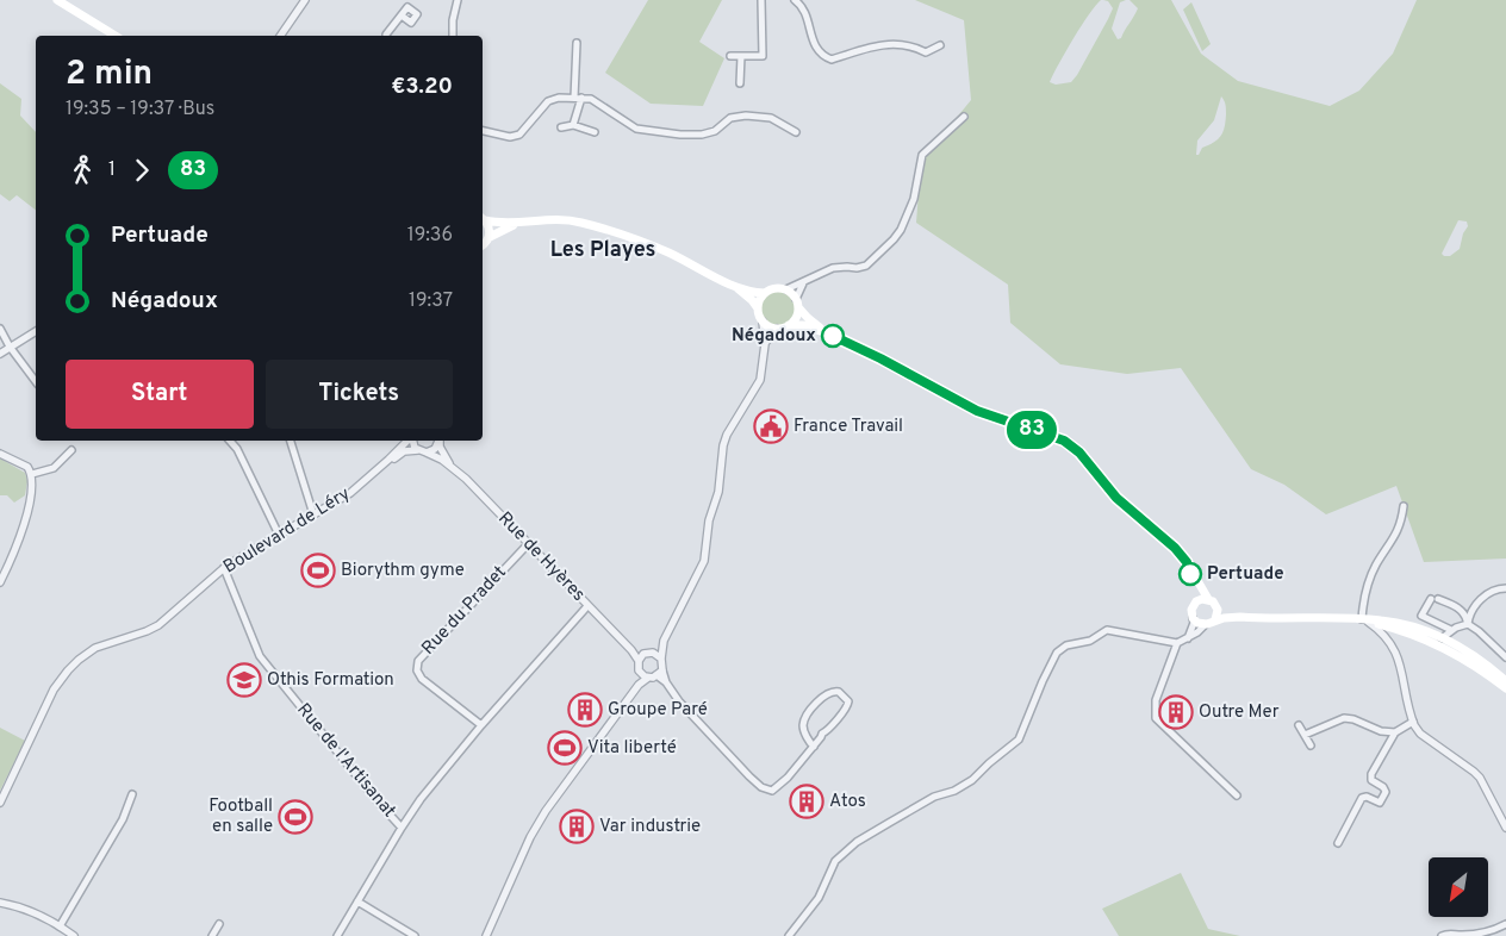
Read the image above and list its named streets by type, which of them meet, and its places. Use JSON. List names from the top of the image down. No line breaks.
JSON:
{"streets":{"street":["Boulevard de Léry","Rue de Hyères","Rue du Pradet","Rue de l'Artisanat"]},"crossings":[["Boulevard de Léry","Rue de Hyères"],["Boulevard de Léry","Rue de l'Artisanat"],["Rue de Hyères","Rue du Pradet"]],"districts":["Les Playes"],"places":{"other":["Négadoux","Pertuade"],"public building":["France Travail"],"sports":["Biorythm gyme","Vita liberté","Football en salle"],"school or university":["Othis Formation"],"building":["Groupe Paré","Outre Mer","Atos","Var industrie"]},"lines":["bus line 83"],"north":"bottom left","page":{"on_map":"83","heading":["2 min","19:35 – 19:37 · Bus","€3.20"],"legs":["1","83"],"list":[{"name":"Pertuade","value":"19:36"},{"name":"Négadoux","value":"19:37"}],"buttons":["Start","Tickets"]}}
